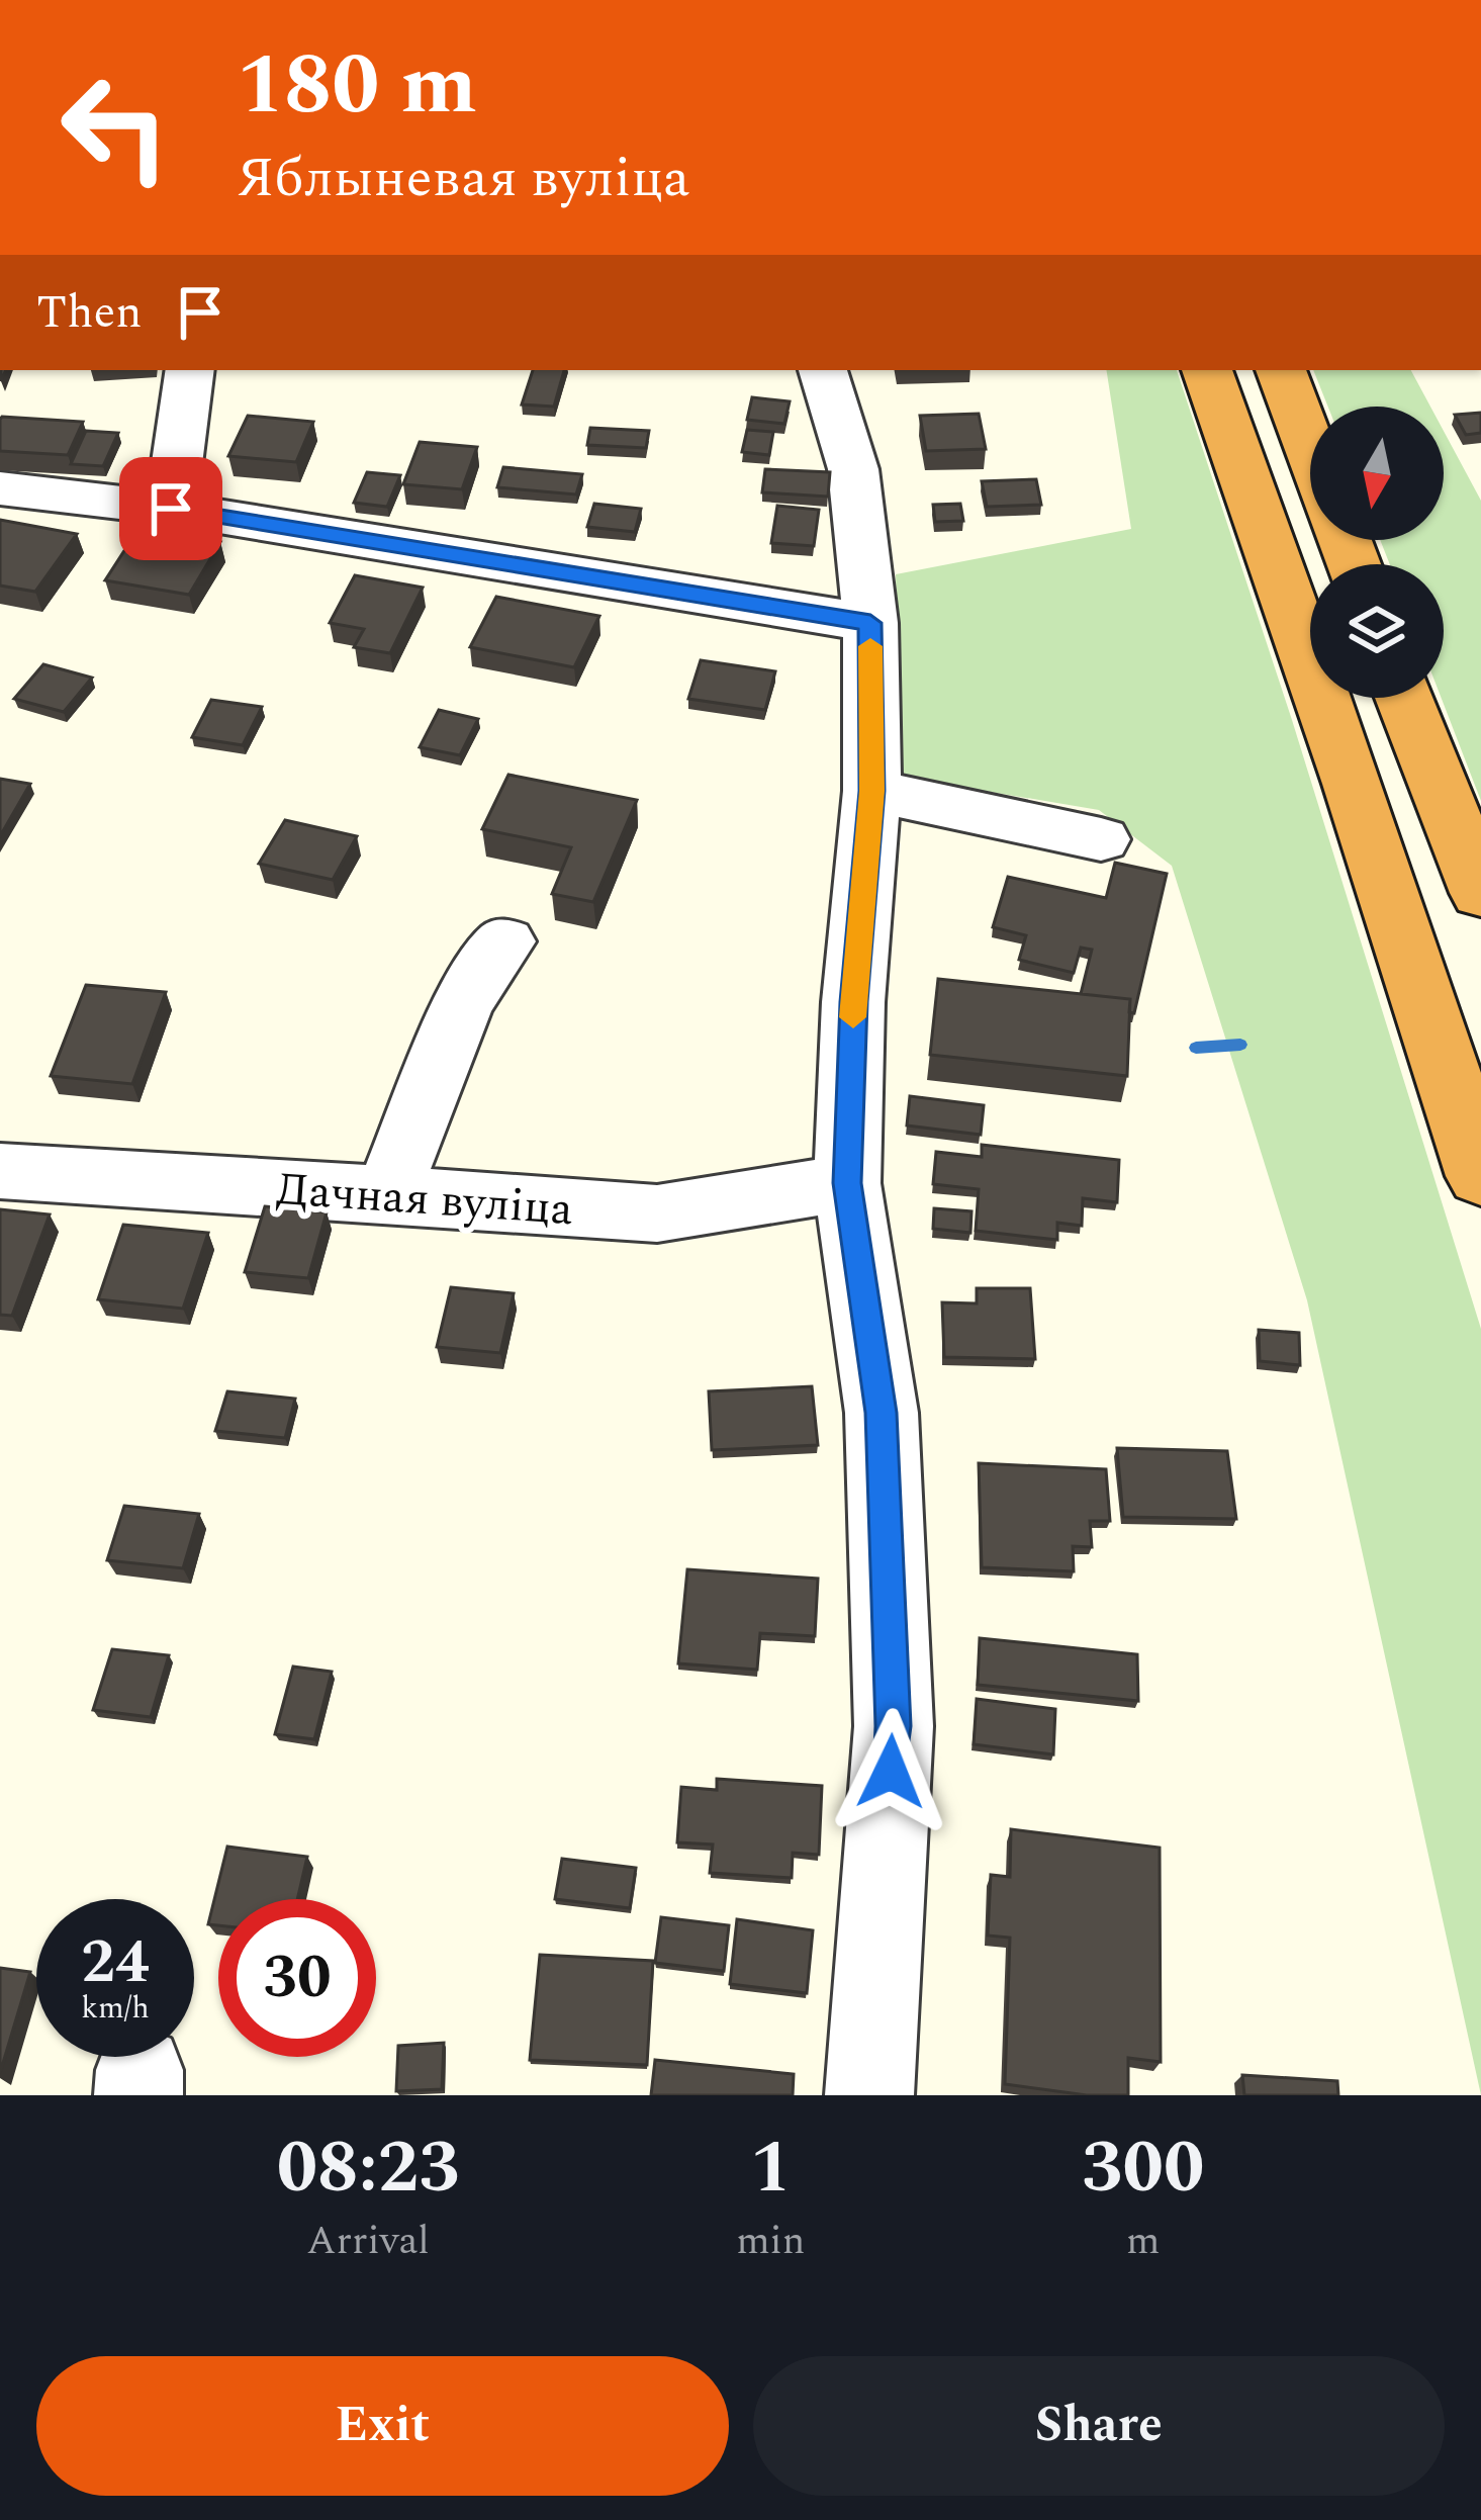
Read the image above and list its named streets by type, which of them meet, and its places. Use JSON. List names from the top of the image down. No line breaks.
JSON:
{"streets":{"street":["Дачная вуліца"]},"north":"bottom","page":{"turn":["180 m","Яблыневая вуліца"],"then":"Then","speed":"24 km/h","limit":"30","eta":["08:23","Arrival","1","min","300","m"],"buttons":["Exit","Share"]}}
